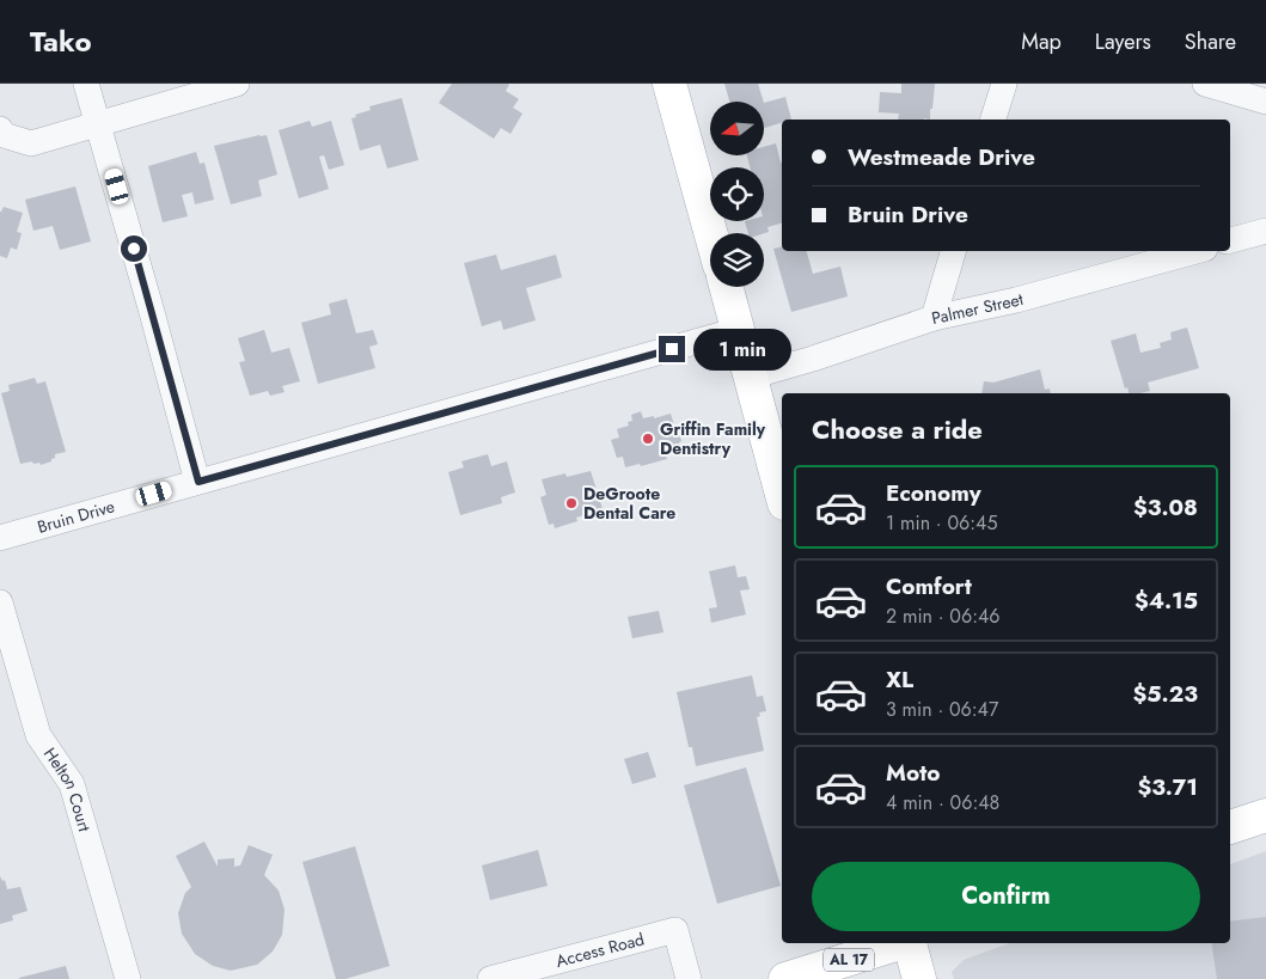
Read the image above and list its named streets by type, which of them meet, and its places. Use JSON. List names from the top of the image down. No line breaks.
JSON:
{"streets":{"main road":["AL 17"],"street":["Palmer Street","Bruin Drive","Helton Court","Access Road"]},"places":["Griffin Family Dentistry","DeGroote Dental Care"],"north":"left","page":{"header":"Tako","nav":["Map","Layers","Share"],"banner":["Westmeade Drive","Bruin Drive"],"bubble":"1 min","heading":"Choose a ride","list":[{"name":"Economy","note":"1 min · 06:45","value":"$3.08"},{"name":"Comfort","note":"2 min · 06:46","value":"$4.15"},{"name":"XL","note":"3 min · 06:47","value":"$5.23"},{"name":"Moto","note":"4 min · 06:48","value":"$3.71"}],"buttons":"Confirm"}}
